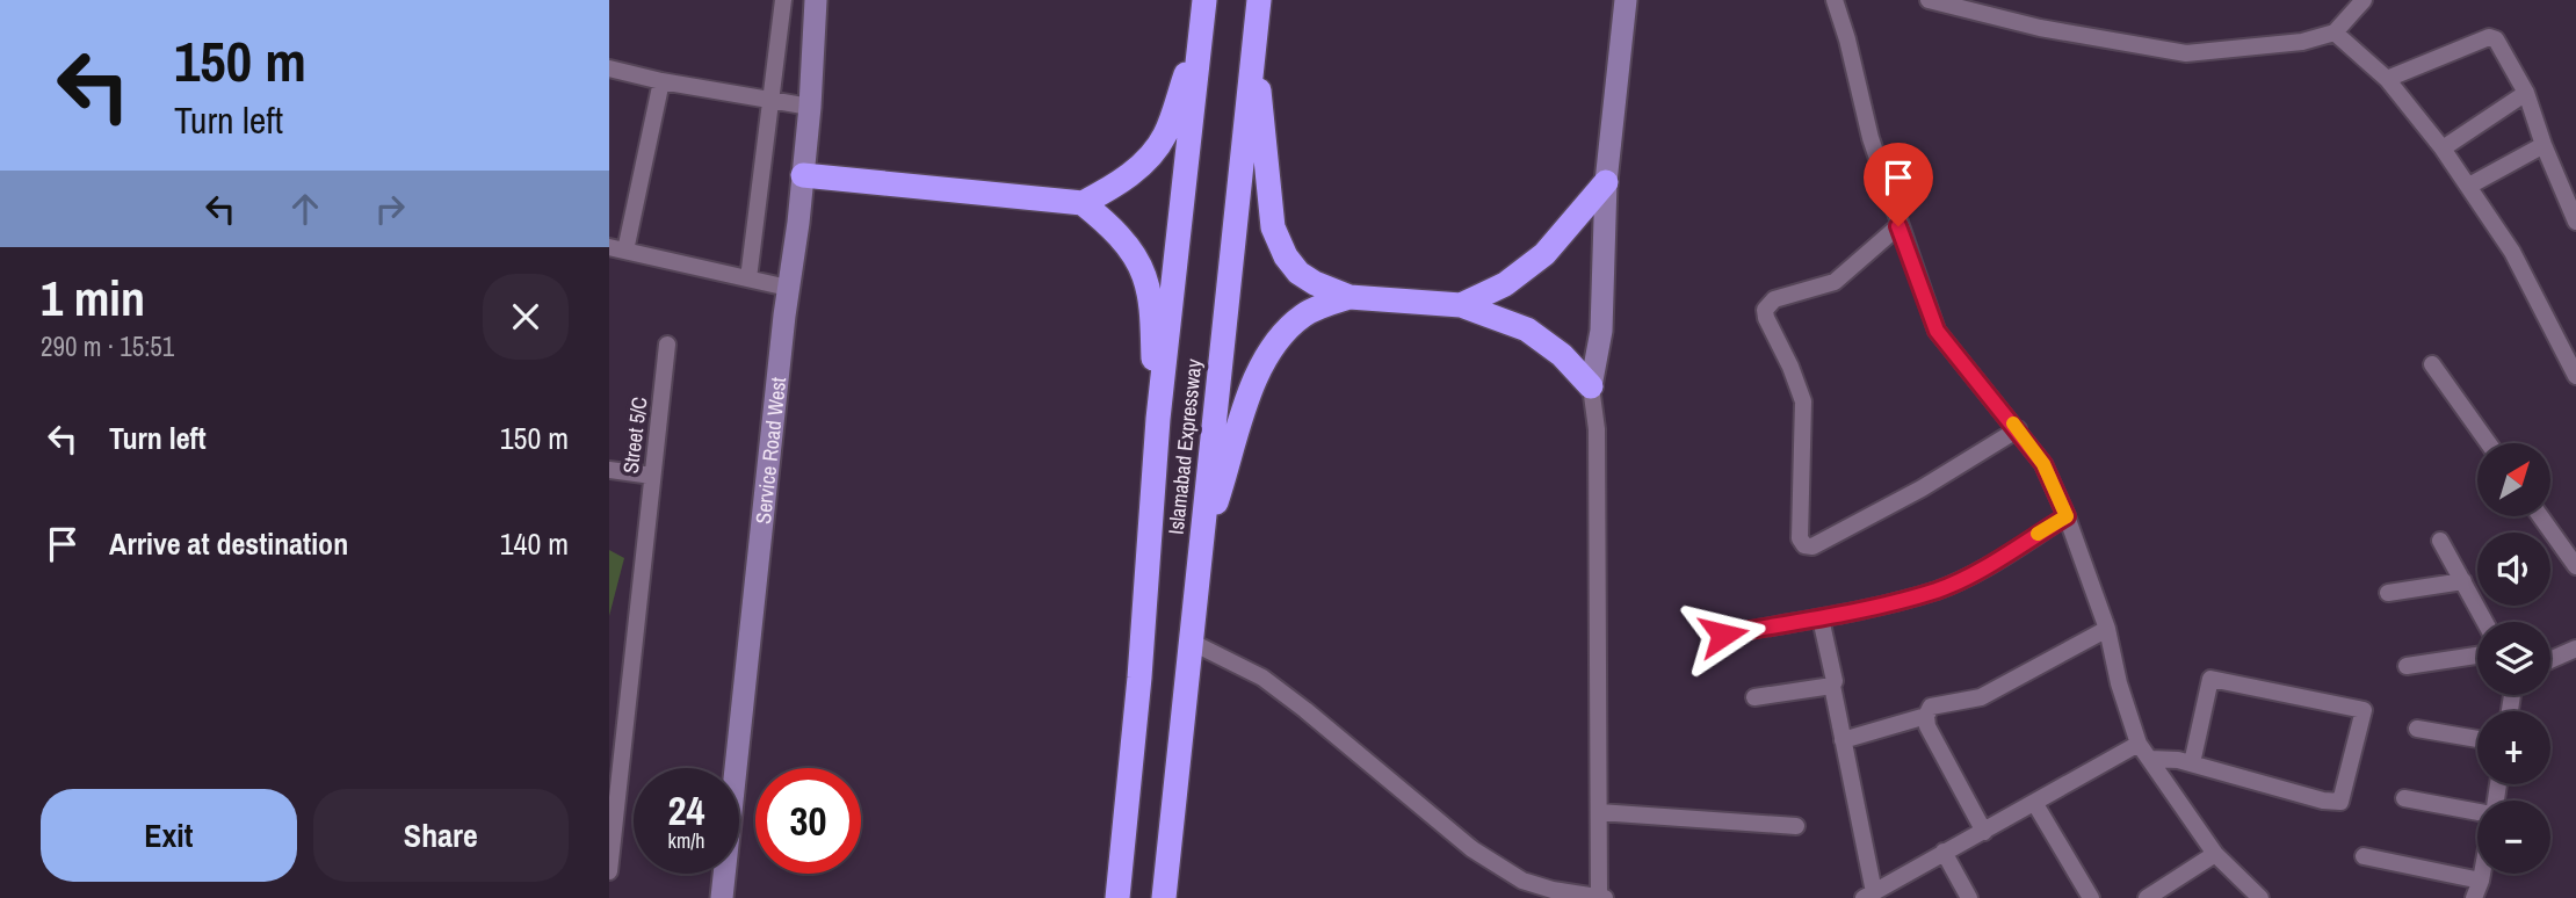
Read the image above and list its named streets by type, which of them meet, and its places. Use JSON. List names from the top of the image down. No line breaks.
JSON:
{"streets":{"highway":["Islamabad Expressway"],"street":["Street 5/C","Service Road West"]},"north":"top right","page":{"turn":["150 m","Turn left"],"heading":["1 min","290 m · 15:51"],"list":[{"name":"Turn left","value":"150 m"},{"name":"Arrive at destination","value":"140 m"}],"map_buttons":["+","−"],"speed":"24 km/h","limit":"30","buttons":["Exit","Share"]}}
